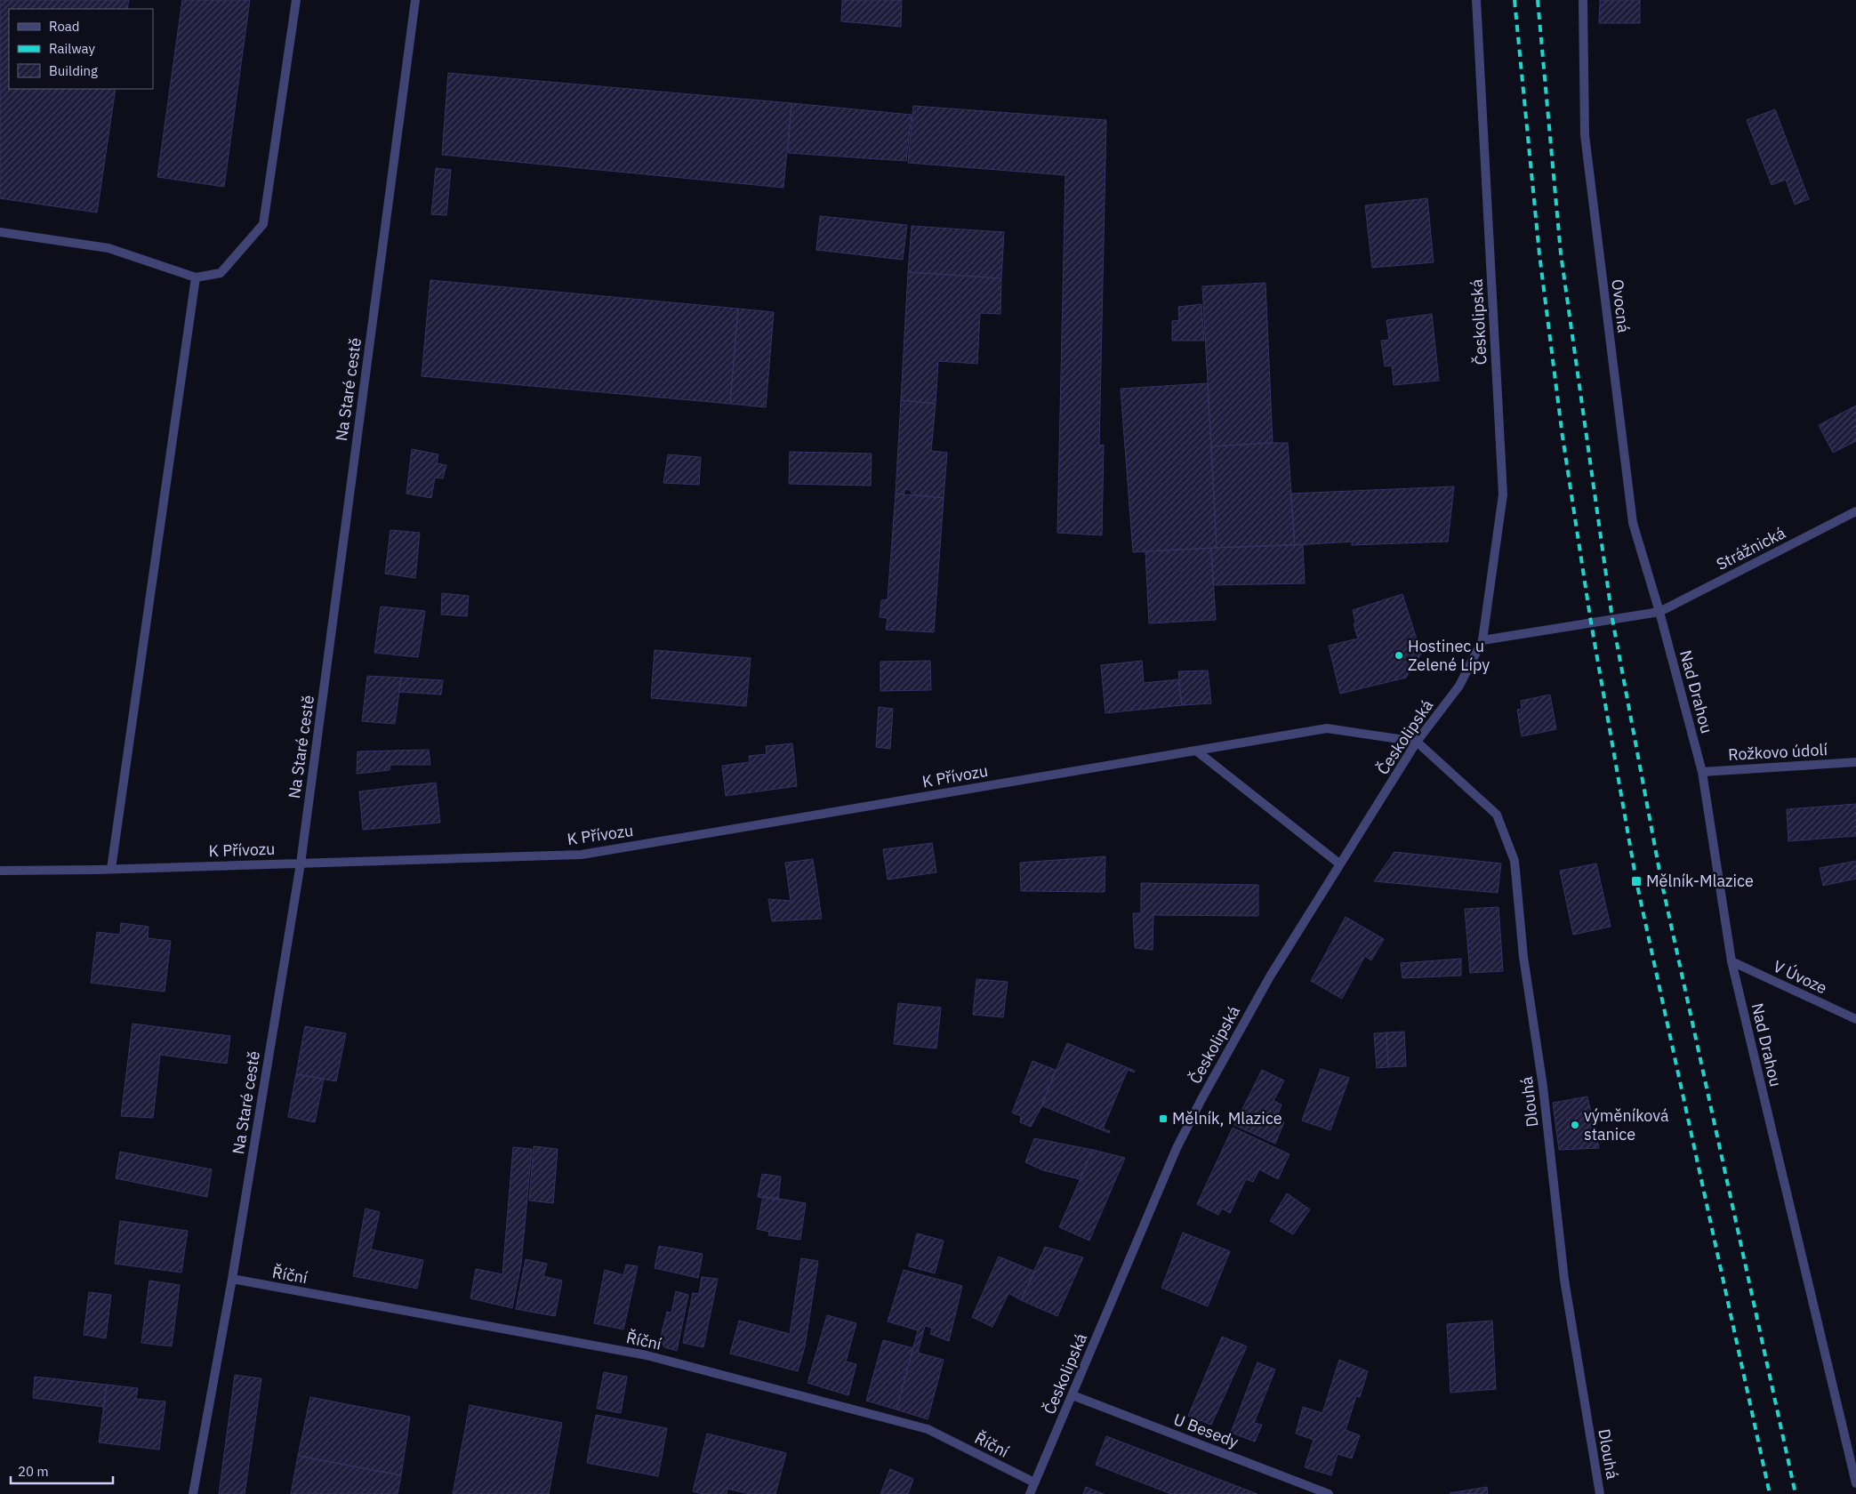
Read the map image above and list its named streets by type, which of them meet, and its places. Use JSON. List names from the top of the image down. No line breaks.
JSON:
{"streets":{"street":["Ovocná","Českolipská","Na Staré cestě","Strážnická","Nad Drahou","Rožkovo údolí","K Přívozu","V Úvoze","Dlouhá","Říční","U Besedy"]},"crossings":[["Ovocná","Strážnická"],["Ovocná","Nad Drahou"],["Českolipská","K Přívozu"],["Českolipská","Dlouhá"],["Českolipská","Říční"],["Českolipská","U Besedy"],["Na Staré cestě","K Přívozu"],["Na Staré cestě","Říční"],["Strážnická","Nad Drahou"],["Nad Drahou","Rožkovo údolí"],["Nad Drahou","V Úvoze"],["K Přívozu","Dlouhá"]],"places":{"other":["Hostinec u Zelené Lípy","výměníková stanice"],"transit":["Mělník-Mlazice","Mělník, Mlazice"]},"legend":["Road","Railway","Building"],"scale_bar":"20 m"}
